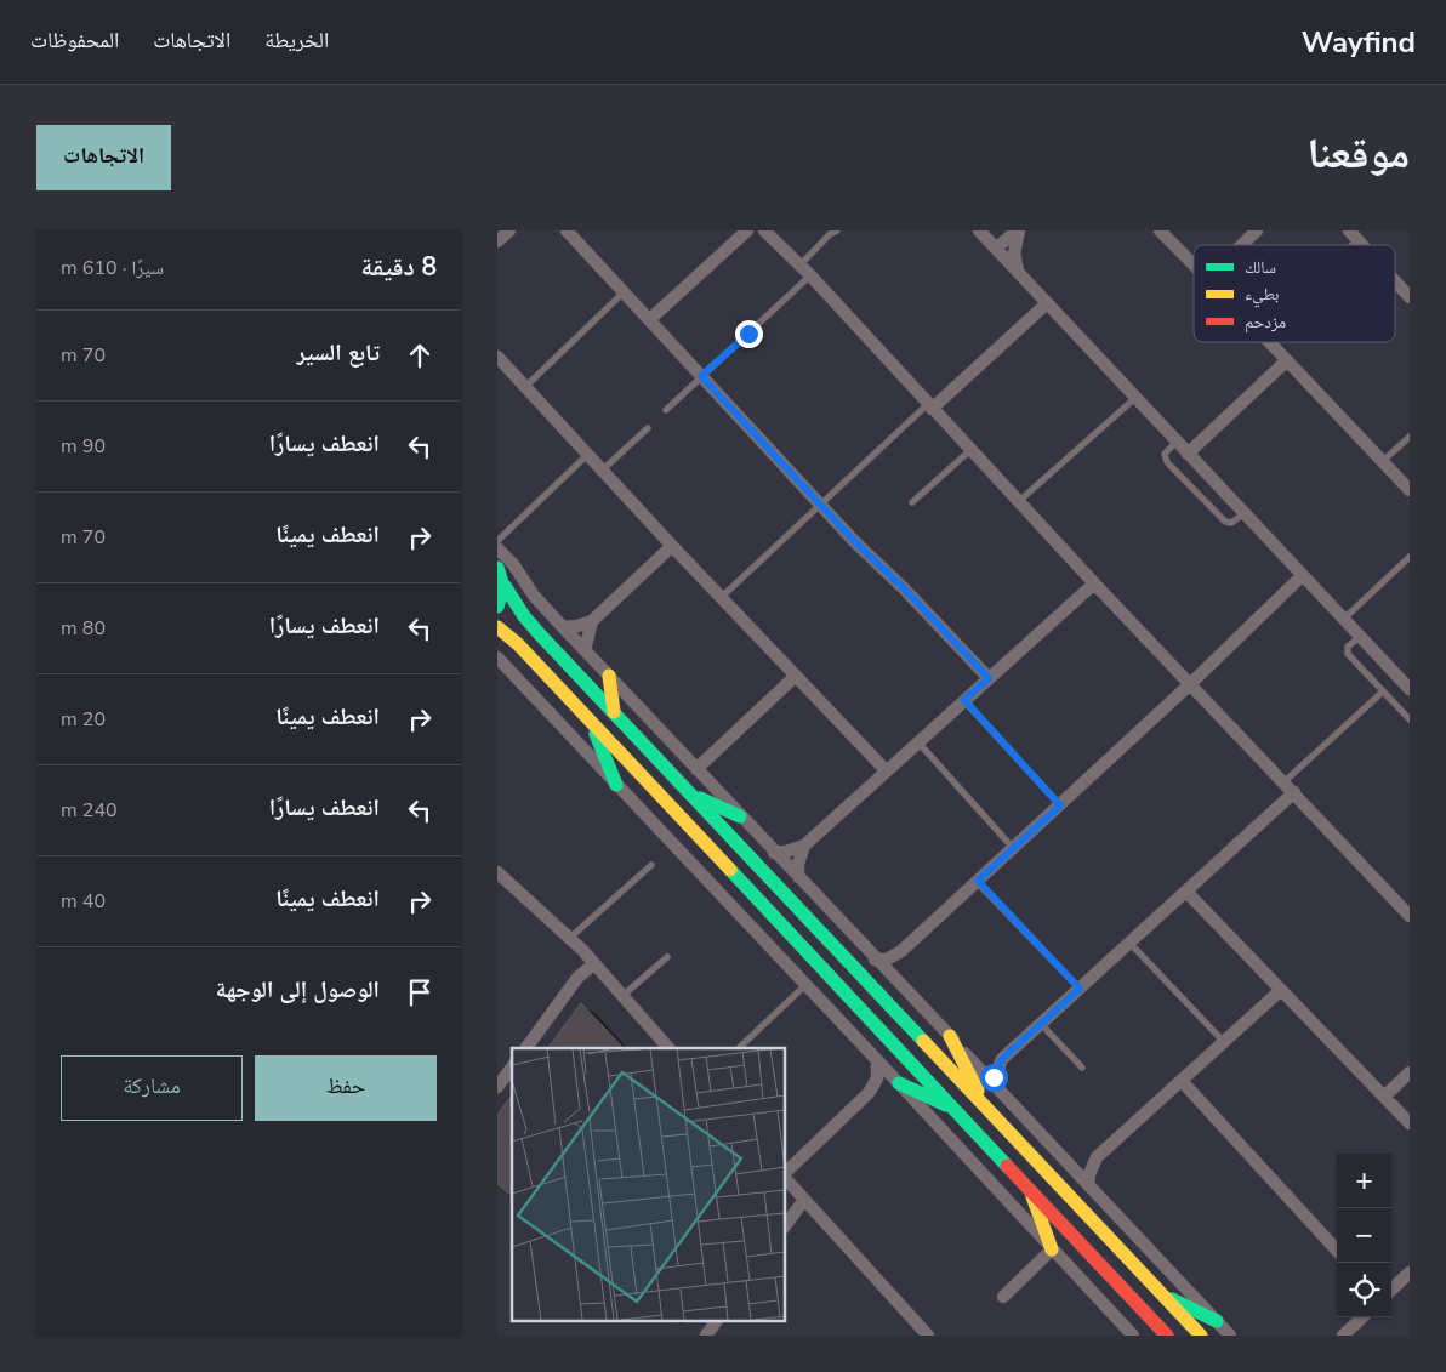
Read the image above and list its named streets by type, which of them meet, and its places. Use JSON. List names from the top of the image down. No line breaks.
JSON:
{"legend":["سالك","بطيء","مزدحم"],"page":{"header":"Wayfind","nav":["الخريطة","الاتجاهات","المحفوظات"],"title":"موقعنا","buttons":["الاتجاهات",["حفظ","مشاركة"]],"heading":["8 دقيقة","سيرًا · 610 m"],"list":[["تابع السير","70 m"],["انعطف يسارًا","90 m"],["انعطف يمينًا","70 m"],["انعطف يسارًا","80 m"],["انعطف يمينًا","20 m"],["انعطف يسارًا","240 m"],["انعطف يمينًا","40 m"],"الوصول إلى الوجهة"],"map_buttons":["+","−"]}}
